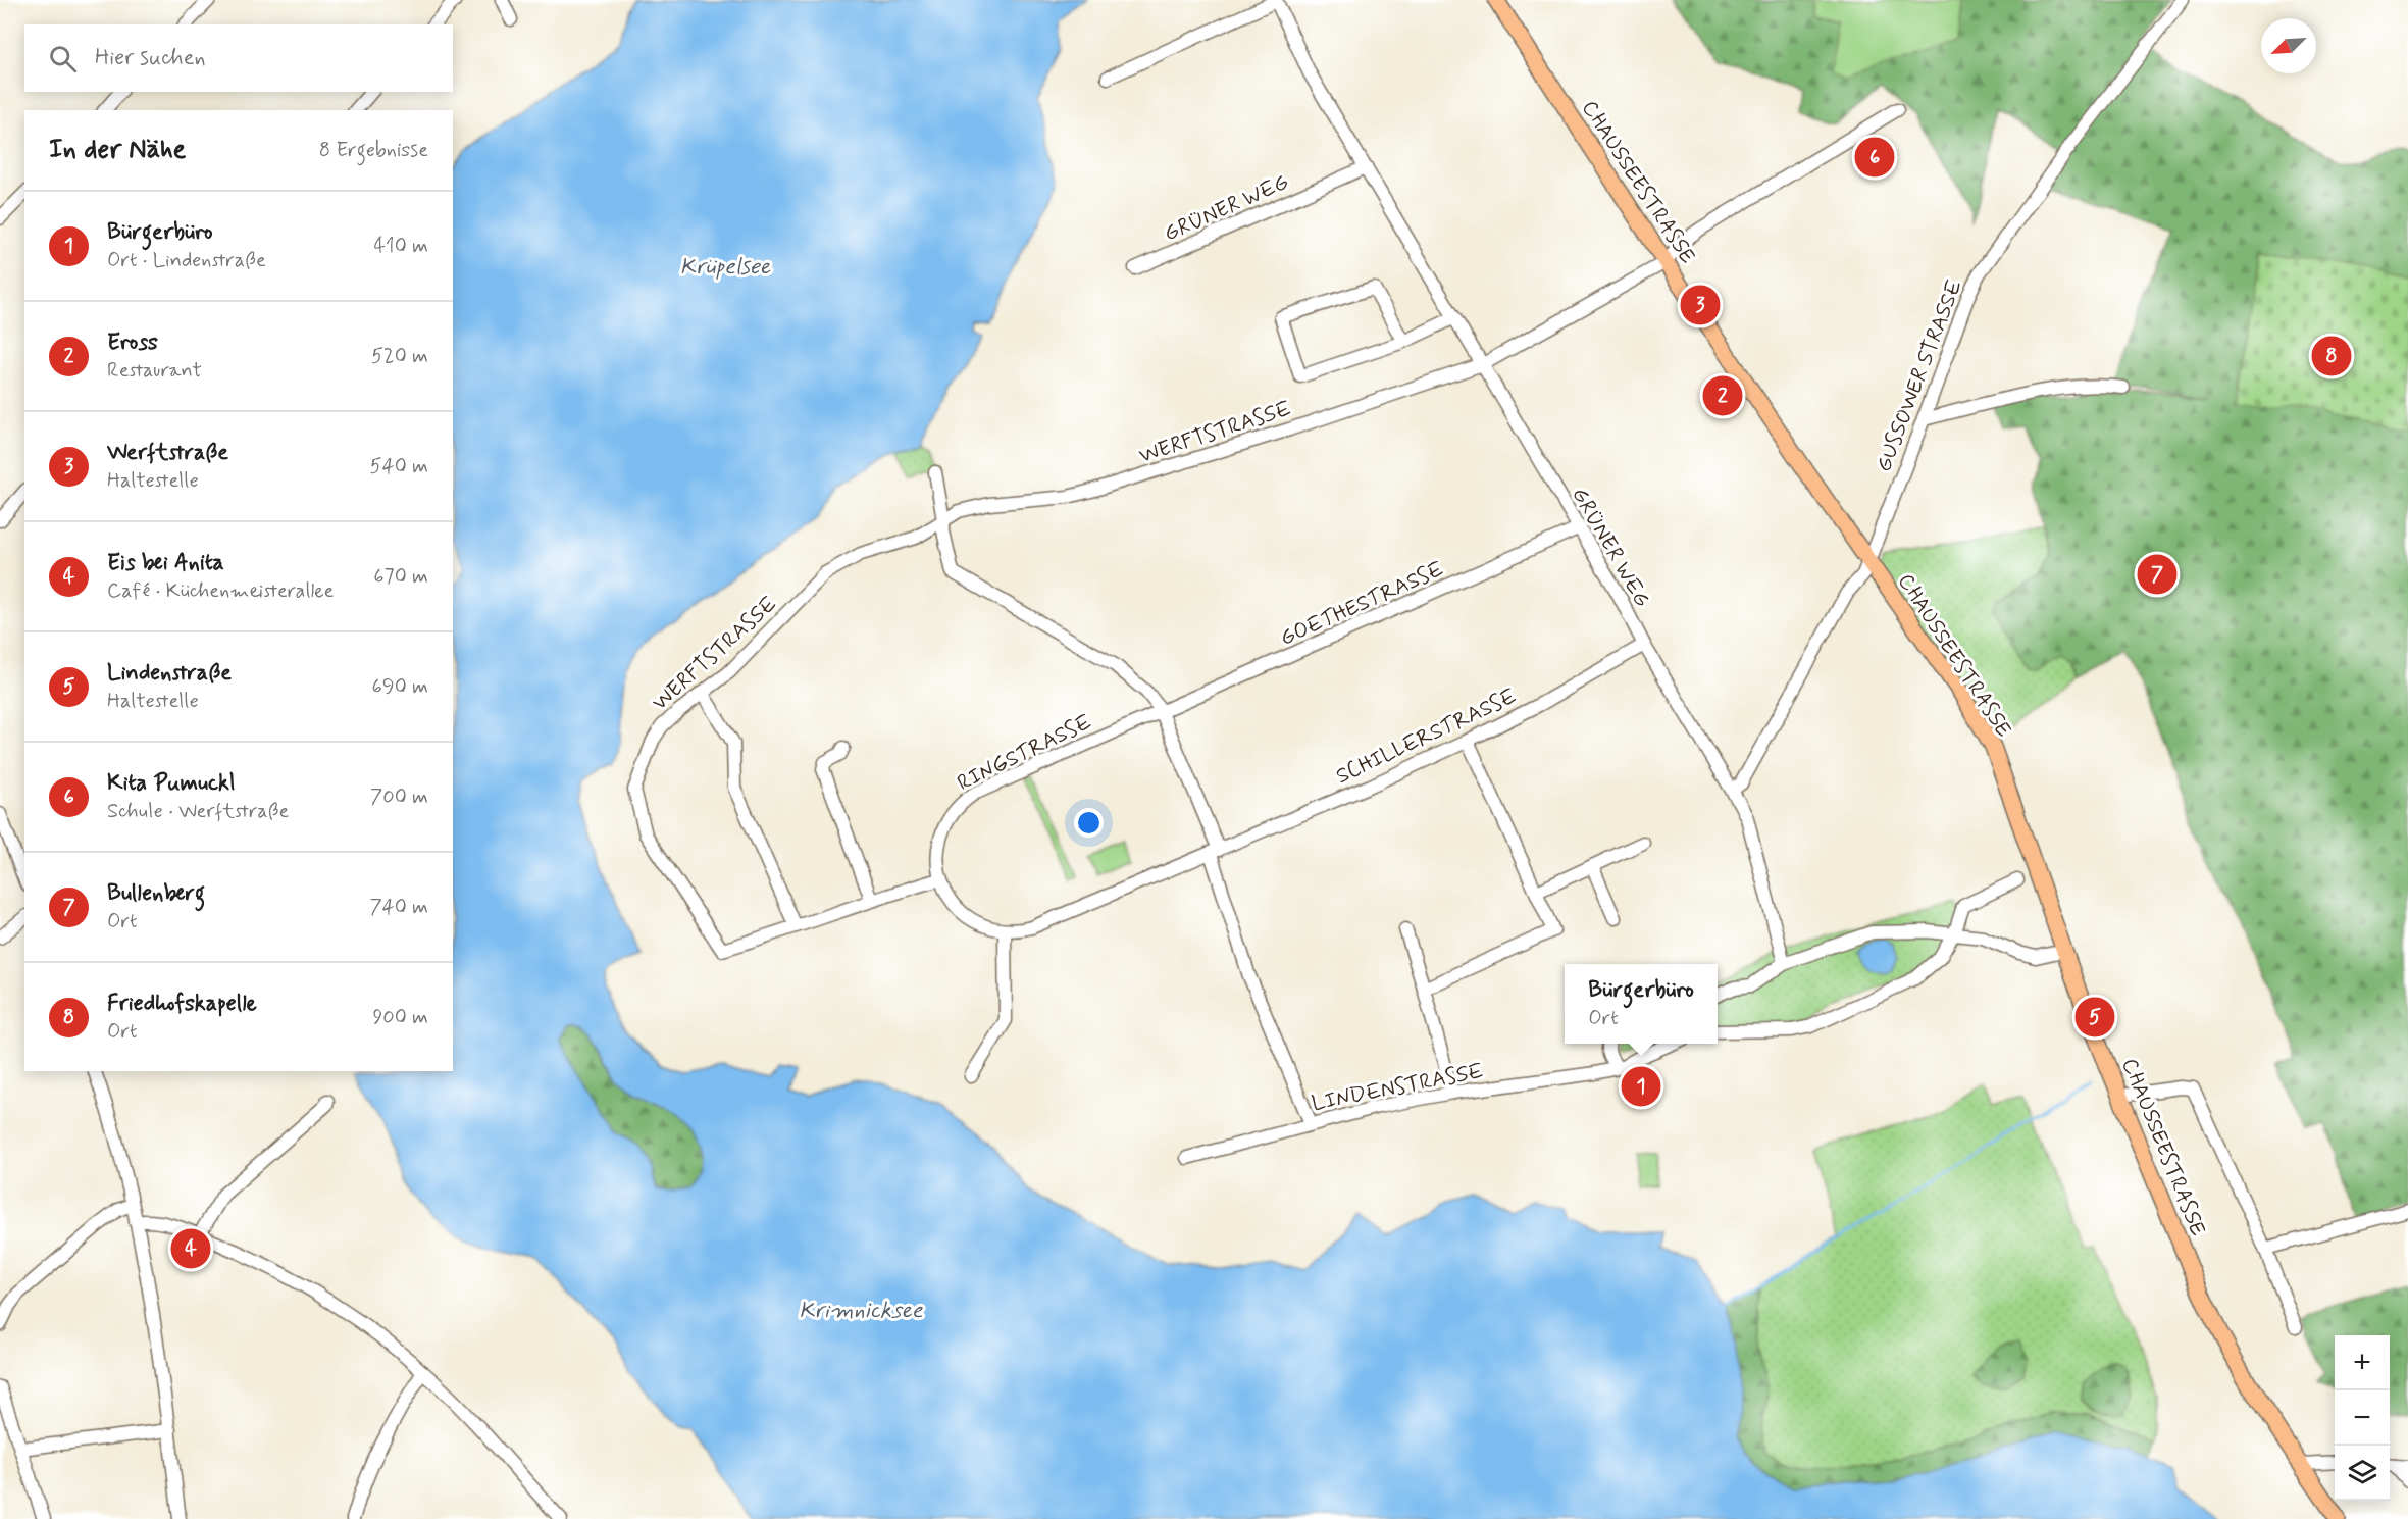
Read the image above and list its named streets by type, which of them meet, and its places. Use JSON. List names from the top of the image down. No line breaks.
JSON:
{"streets":{"main road":["CHAUSSEESTRASSE"],"street":["GRÜNER WEG","GUSSOWER STRASSE","WERFTSTRASSE","GOETHESTRASSE","SCHILLERSTRASSE","RINGSTRASSE","LINDENSTRASSE"]},"crossings":[["CHAUSSEESTRASSE","GUSSOWER STRASSE"],["CHAUSSEESTRASSE","WERFTSTRASSE"],["GRÜNER WEG","GUSSOWER STRASSE"],["GRÜNER WEG","WERFTSTRASSE"],["GRÜNER WEG","GOETHESTRASSE"],["GRÜNER WEG","SCHILLERSTRASSE"],["GOETHESTRASSE","RINGSTRASSE"],["SCHILLERSTRASSE","RINGSTRASSE"]],"water":["Krüpelsee","Krimnicksee"],"north":"bottom left","page":{"search":"Hier suchen","heading":["In der Nähe","8 Ergebnisse"],"pins":["6","3","8","2","7","5","1","4"],"list":[{"mark":"1","name":"Bürgerbüro","note":"Ort · Lindenstraße","value":"410 m"},{"mark":"2","name":"Eross","note":"Restaurant","value":"520 m"},{"mark":"3","name":"Werftstraße","note":"Haltestelle","value":"540 m"},{"mark":"4","name":"Eis bei Anita","note":"Café · Küchenmeisterallee","value":"670 m"},{"mark":"5","name":"Lindenstraße","note":"Haltestelle","value":"690 m"},{"mark":"6","name":"Kita Pumuckl","note":"Schule · Werftstraße","value":"700 m"},{"mark":"7","name":"Bullenberg","note":"Ort","value":"740 m"},{"mark":"8","name":"Friedhofskapelle","note":"Ort","value":"900 m"}],"popup":["Bürgerbüro","Ort"],"map_buttons":["+","−"]}}
